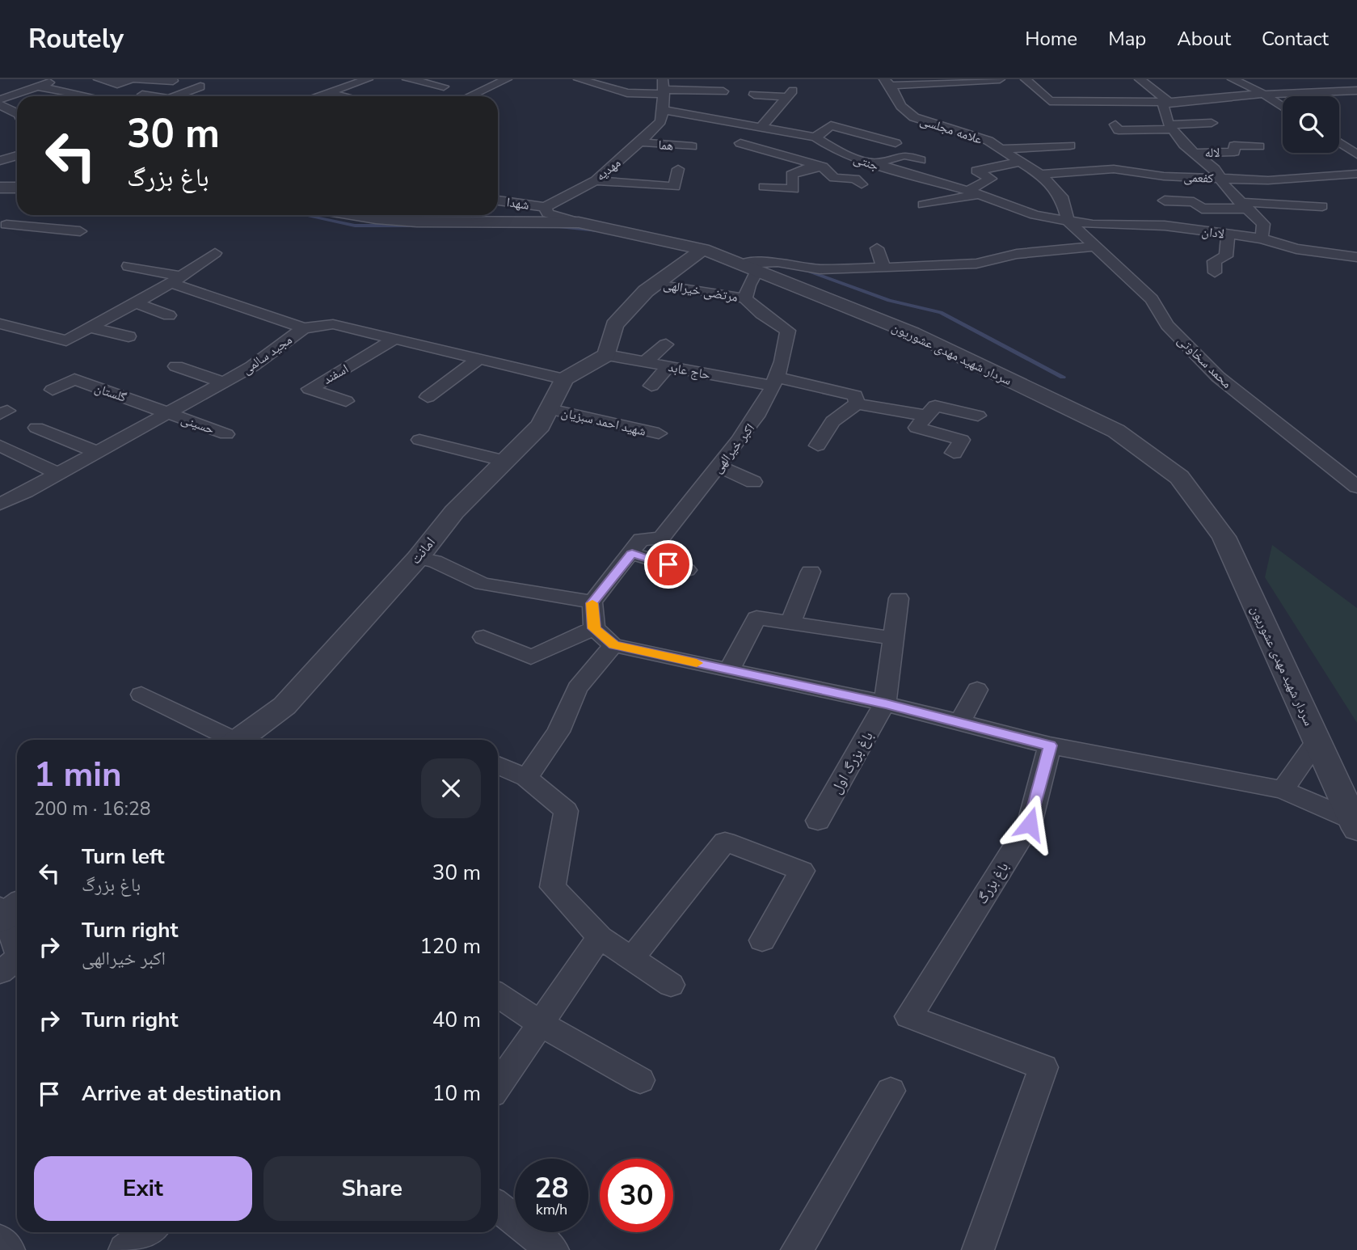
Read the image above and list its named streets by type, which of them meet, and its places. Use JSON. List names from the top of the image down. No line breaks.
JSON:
{"streets":{"street":["علامه مجلسی","هما","لاله","جنتی","مهدیه","کفعمی","شهدا","لادان","مرتضی خیرالهی","سردار شهید مهدی عشوریون","مجید سالمی","محمد سخاوتی","حاج عابد","اسفند","گلستان","شهید احمد سبزیان","حسینی","اکبر خیرالهی","امانت","باغ بزرگ اول","باغ بزرگ"]},"crossings":[["علامه مجلسی","جنتی"],["علامه مجلسی","کفعمی"],["علامه مجلسی","لادان"],["علامه مجلسی","محمد سخاوتی"],["هما","مهدیه"],["جنتی","مهدیه"],["جنتی","لادان"],["جنتی","محمد سخاوتی"],["مهدیه","شهدا"],["لادان","محمد سخاوتی"],["مرتضی خیرالهی","اکبر خیرالهی"],["مجید سالمی","گلستان"],["مجید سالمی","حسینی"],["حاج عابد","اکبر خیرالهی"],["گلستان","حسینی"],["شهید احمد سبزیان","امانت"]],"page":{"header":"Routely","nav":["Home","Map","About","Contact"],"turn":["30 m","باغ بزرگ"],"heading":["1 min","200 m · 16:28"],"list":[{"name":"Turn left","note":"باغ بزرگ","value":"30 m"},{"name":"Turn right","note":"اکبر خیرالهی","value":"120 m"},{"name":"Turn right","value":"40 m"},{"name":"Arrive at destination","value":"10 m"}],"buttons":["Exit","Share"],"speed":"28 km/h","limit":"30"}}
